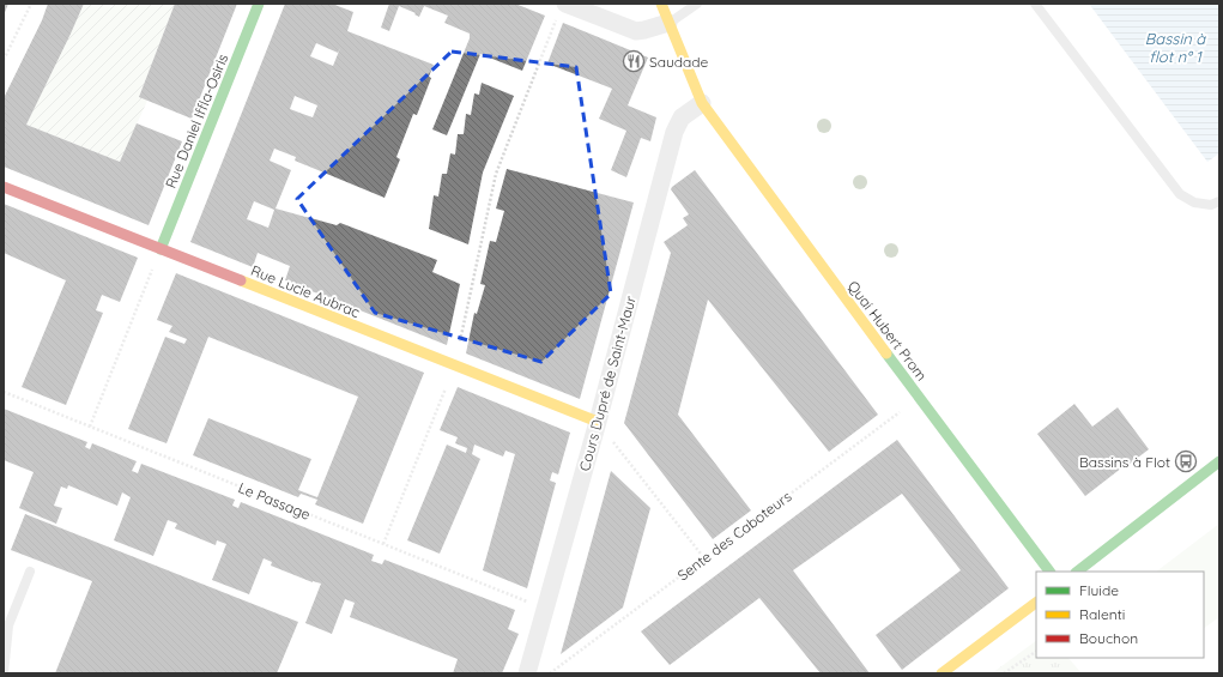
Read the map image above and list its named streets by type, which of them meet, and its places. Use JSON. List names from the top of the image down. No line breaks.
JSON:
{"streets":{"street":["Rue Daniel Iffla-Osiris","Rue Lucie Aubrac","Quai Hubert Prom","Cours Dupré de Saint-Maur"],"path":["Le Passage","Sente des Caboteurs"]},"crossings":[["Rue Daniel Iffla-Osiris","Rue Lucie Aubrac"],["Rue Lucie Aubrac","Cours Dupré de Saint-Maur"],["Quai Hubert Prom","Cours Dupré de Saint-Maur"],["Quai Hubert Prom","Sente des Caboteurs"],["Cours Dupré de Saint-Maur","Le Passage"]],"water":["Bassin à flot n° 1"],"places":{"restaurant":["Saudade"],"bus stop":["Bassins à Flot"]},"legend":["Fluide","Ralenti","Bouchon"]}
